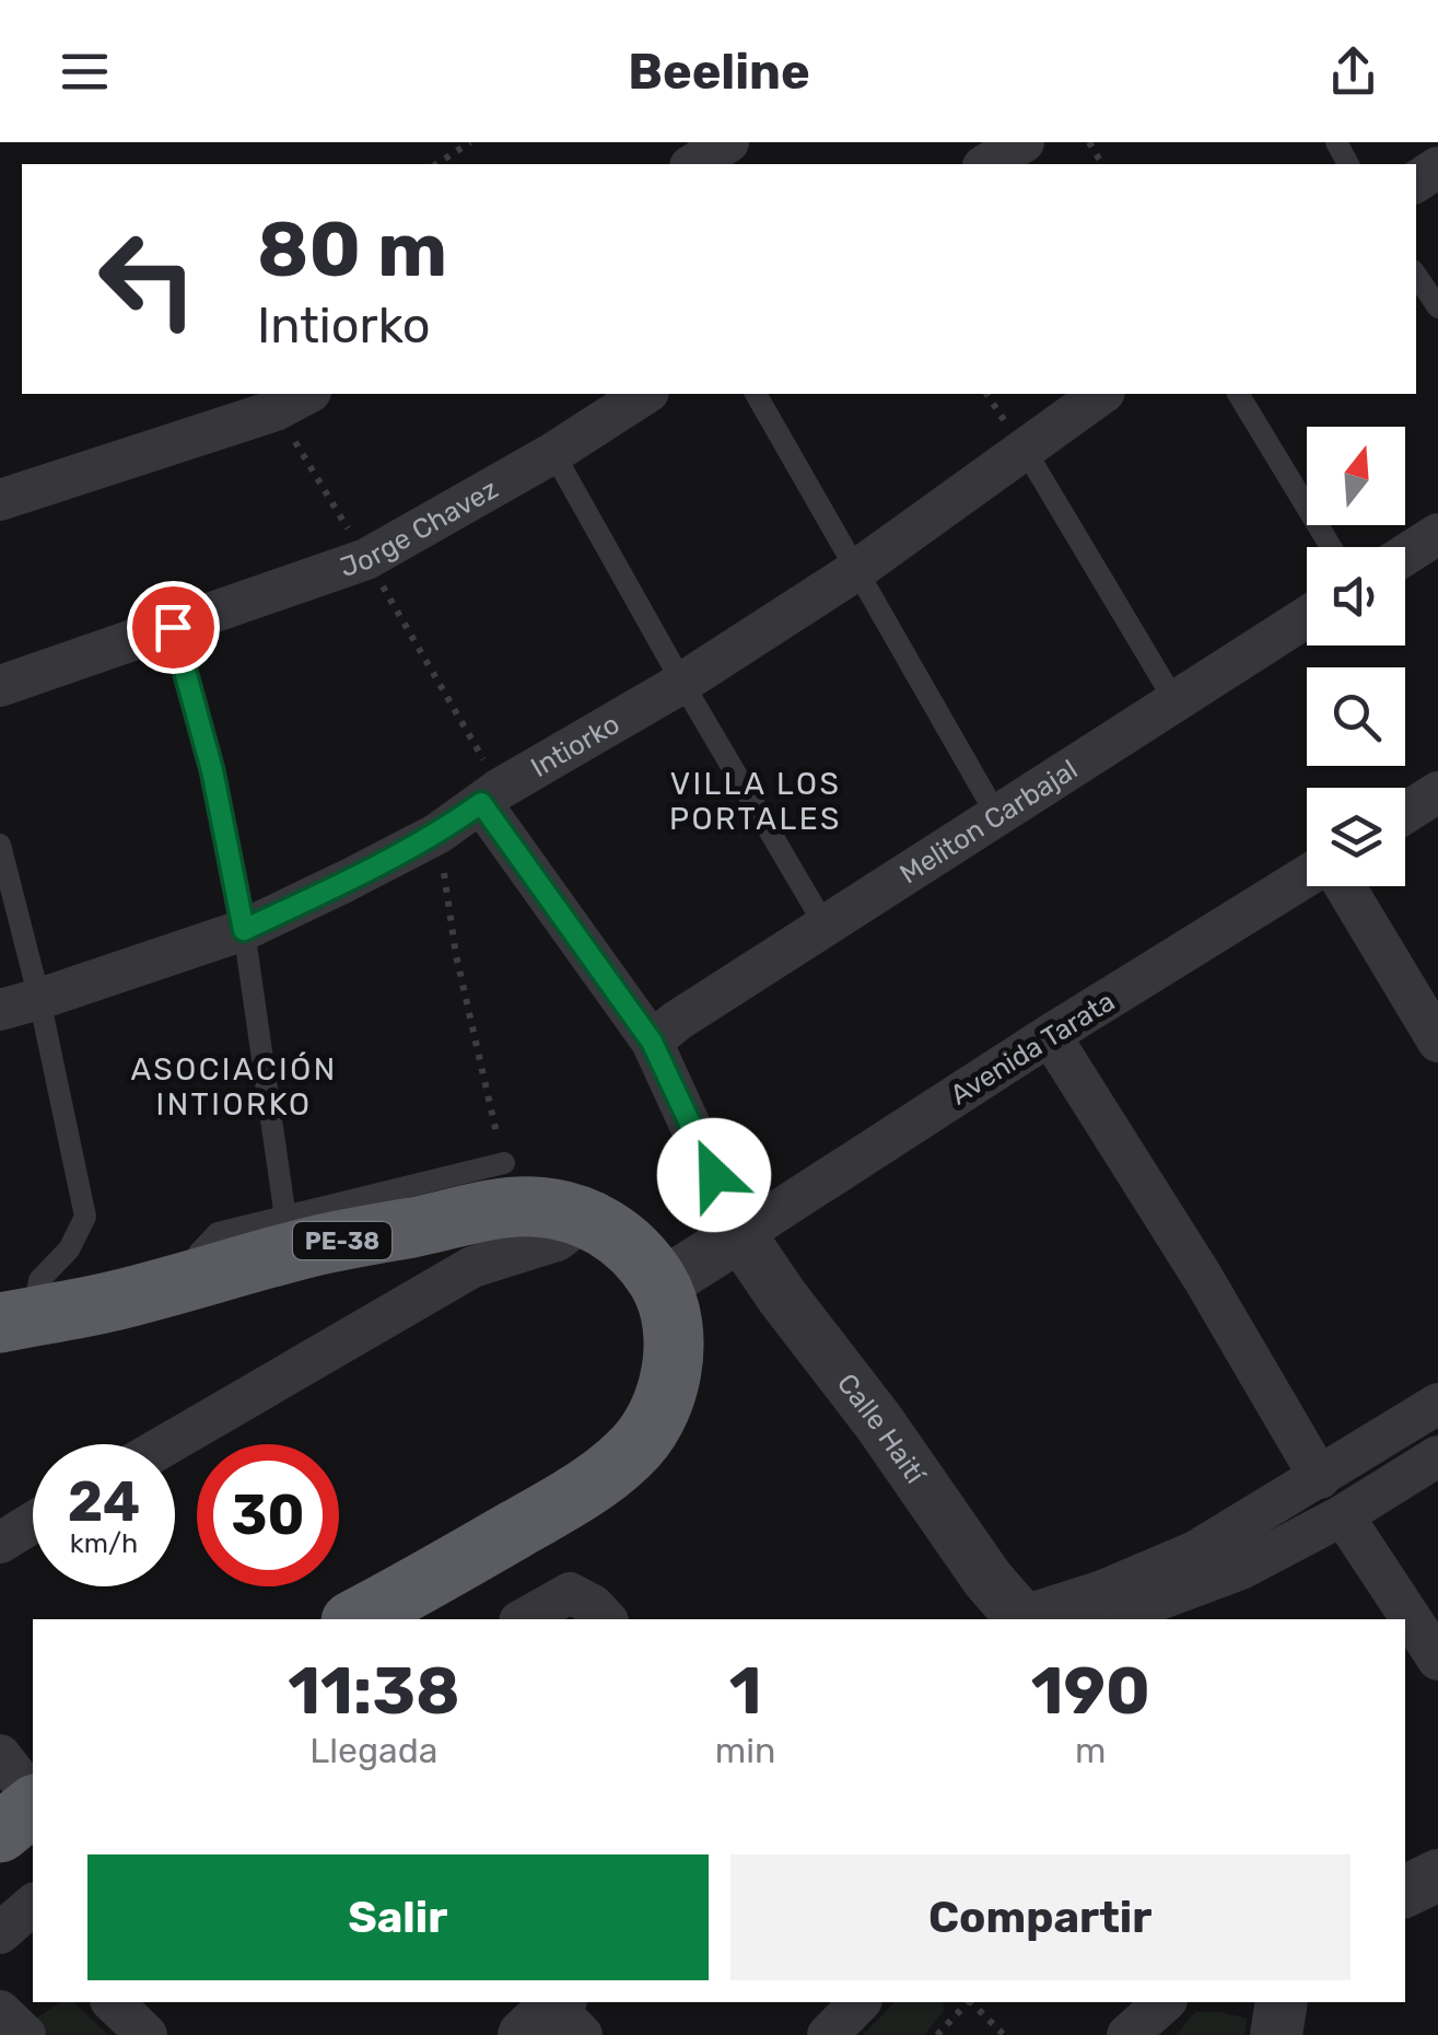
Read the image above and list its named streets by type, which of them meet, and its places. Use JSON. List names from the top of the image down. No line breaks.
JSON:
{"streets":{"highway":["PE-38"],"street":["Jorge Chavez","Intiorko","Meliton Carbajal","Avenida Tarata","Calle Haití"]},"crossings":[["Avenida Tarata","Calle Haití"]],"districts":["VILLA LOS PORTALES","ASOCIACIÓN INTIORKO"],"north":"top","page":{"header":"Beeline","turn":["80 m","Intiorko"],"speed":"24 km/h","limit":"30","eta":["11:38","Llegada","1","min","190","m"],"buttons":["Salir","Compartir"]}}
